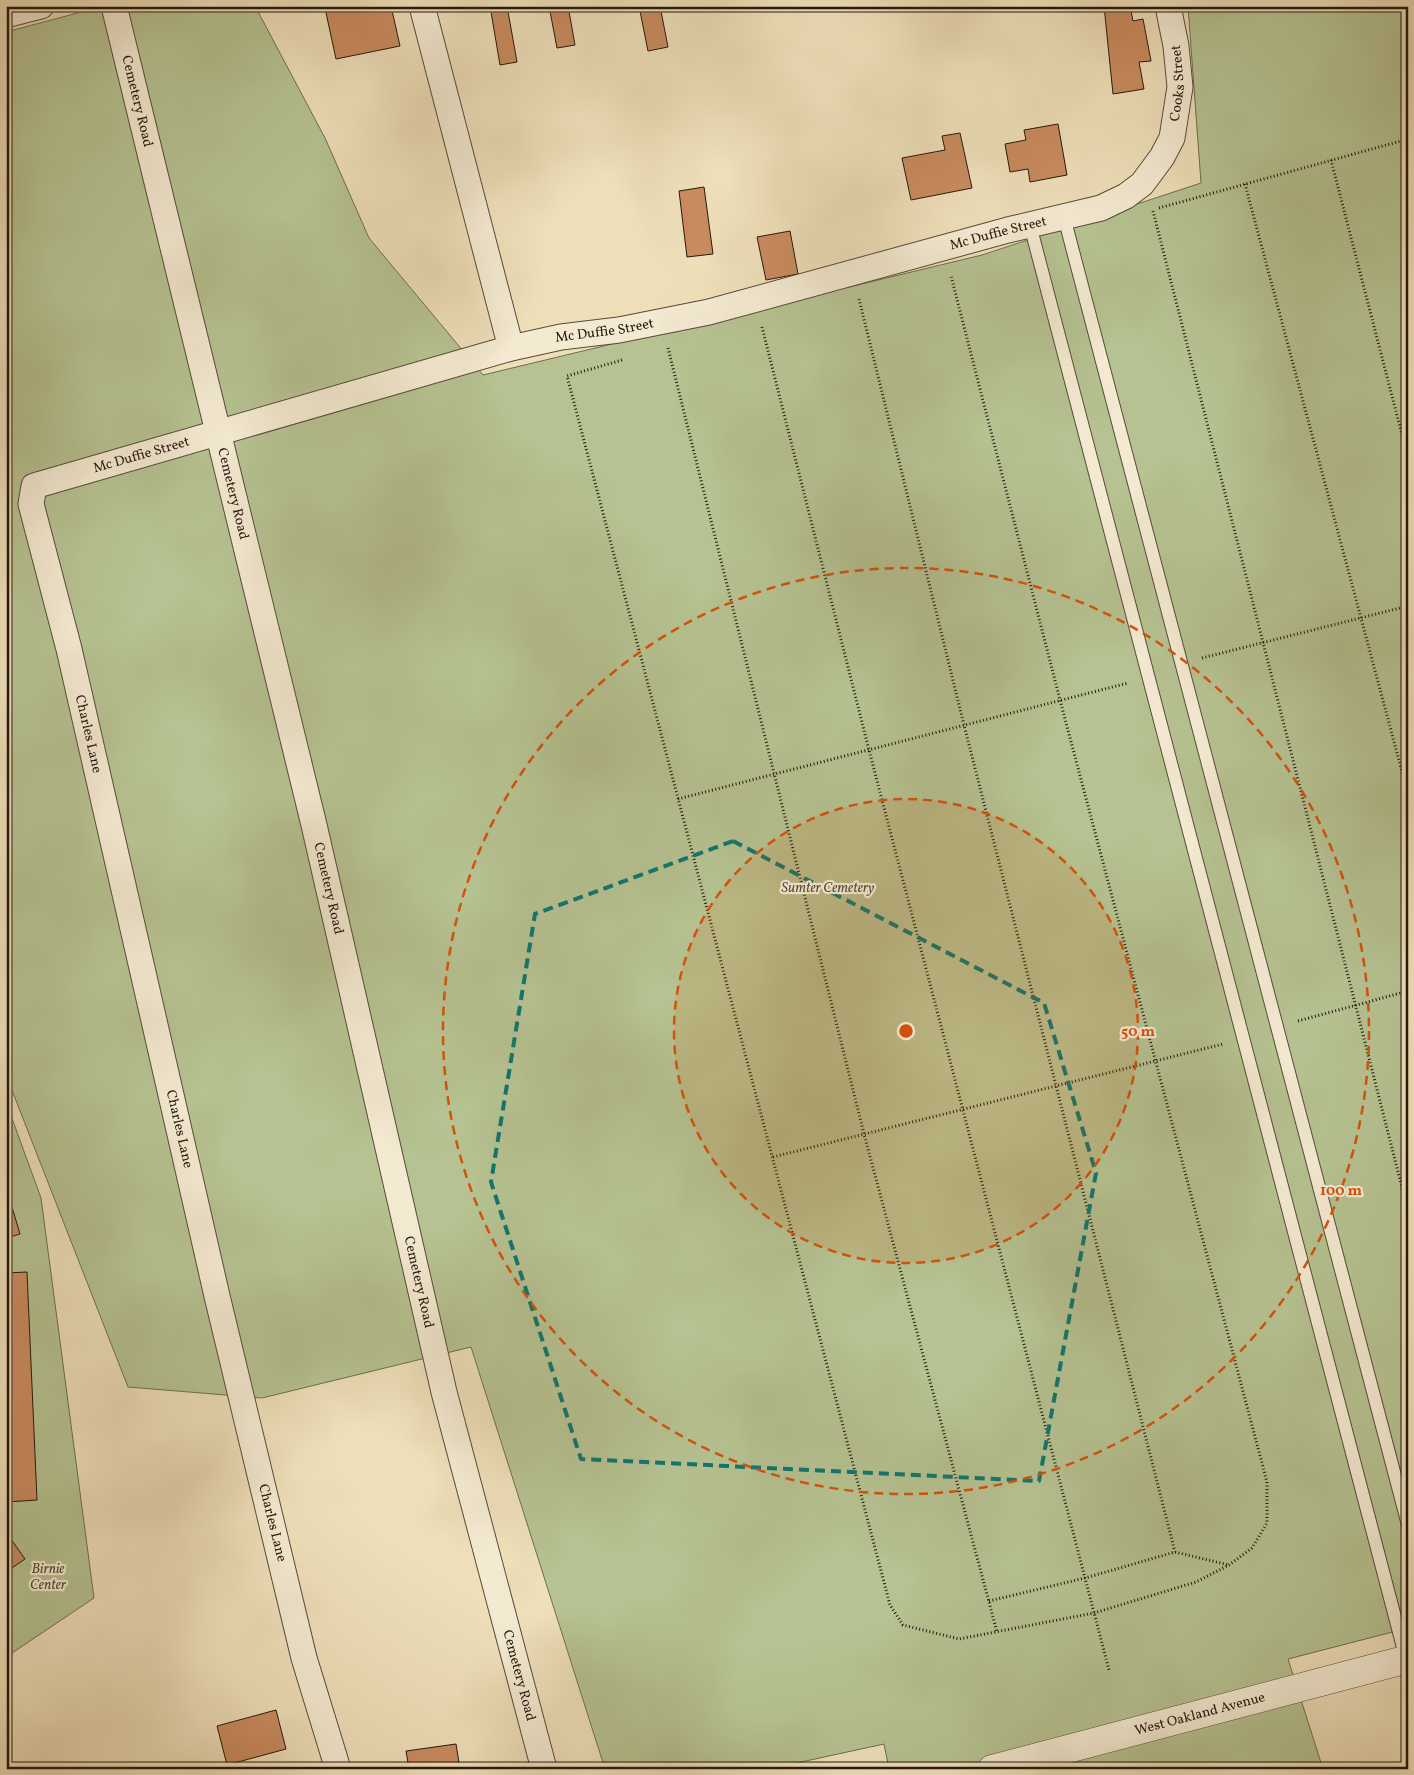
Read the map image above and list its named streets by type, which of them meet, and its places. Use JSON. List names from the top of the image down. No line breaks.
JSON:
{"streets":{"street":["Cooks Street","Cemetery Road","Mc Duffie Street","Charles Lane","West Oakland Avenue"]},"crossings":[["Cooks Street","Mc Duffie Street"],["Cemetery Road","Mc Duffie Street"],["Mc Duffie Street","Charles Lane"]],"parks":["Sumter Cemetery","Birnie Center"],"rings":["50 m","100 m"]}
